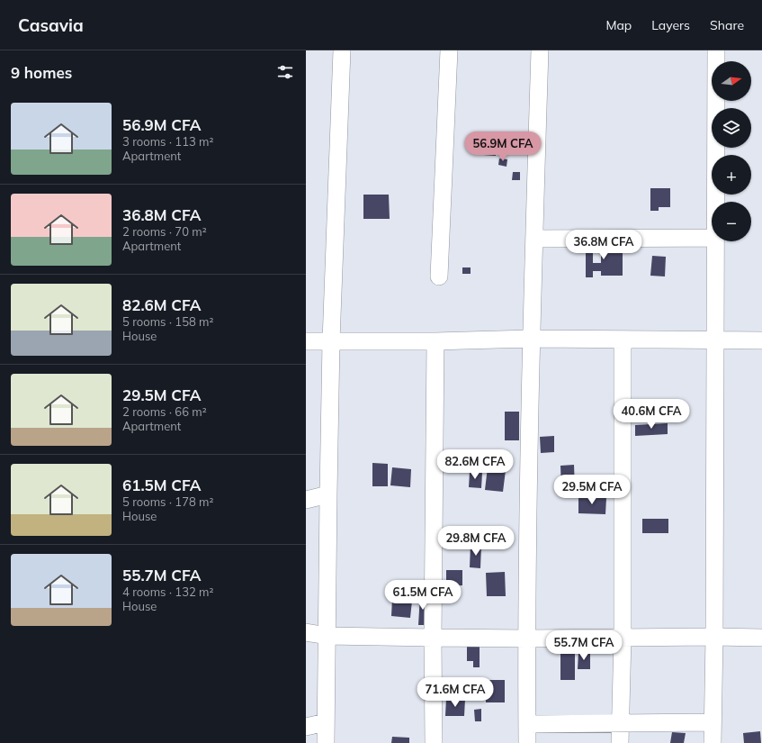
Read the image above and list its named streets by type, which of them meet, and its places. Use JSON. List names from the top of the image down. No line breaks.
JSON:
{"north":"right","page":{"header":"Casavia","nav":["Map","Layers","Share"],"heading":"9 homes","map_buttons":["+","−"],"list":[{"name":"56.9M CFA","note":"3 rooms · 113 m² · Apartment"},{"name":"36.8M CFA","note":"2 rooms · 70 m² · Apartment"},{"name":"82.6M CFA","note":"5 rooms · 158 m² · House"},{"name":"29.5M CFA","note":"2 rooms · 66 m² · Apartment"},{"name":"61.5M CFA","note":"5 rooms · 178 m² · House"},{"name":"55.7M CFA","note":"4 rooms · 132 m² · House"}],"price":["56.9M CFA","36.8M CFA","40.6M CFA","82.6M CFA","29.5M CFA","29.8M CFA","61.5M CFA","55.7M CFA","71.6M CFA"]}}
